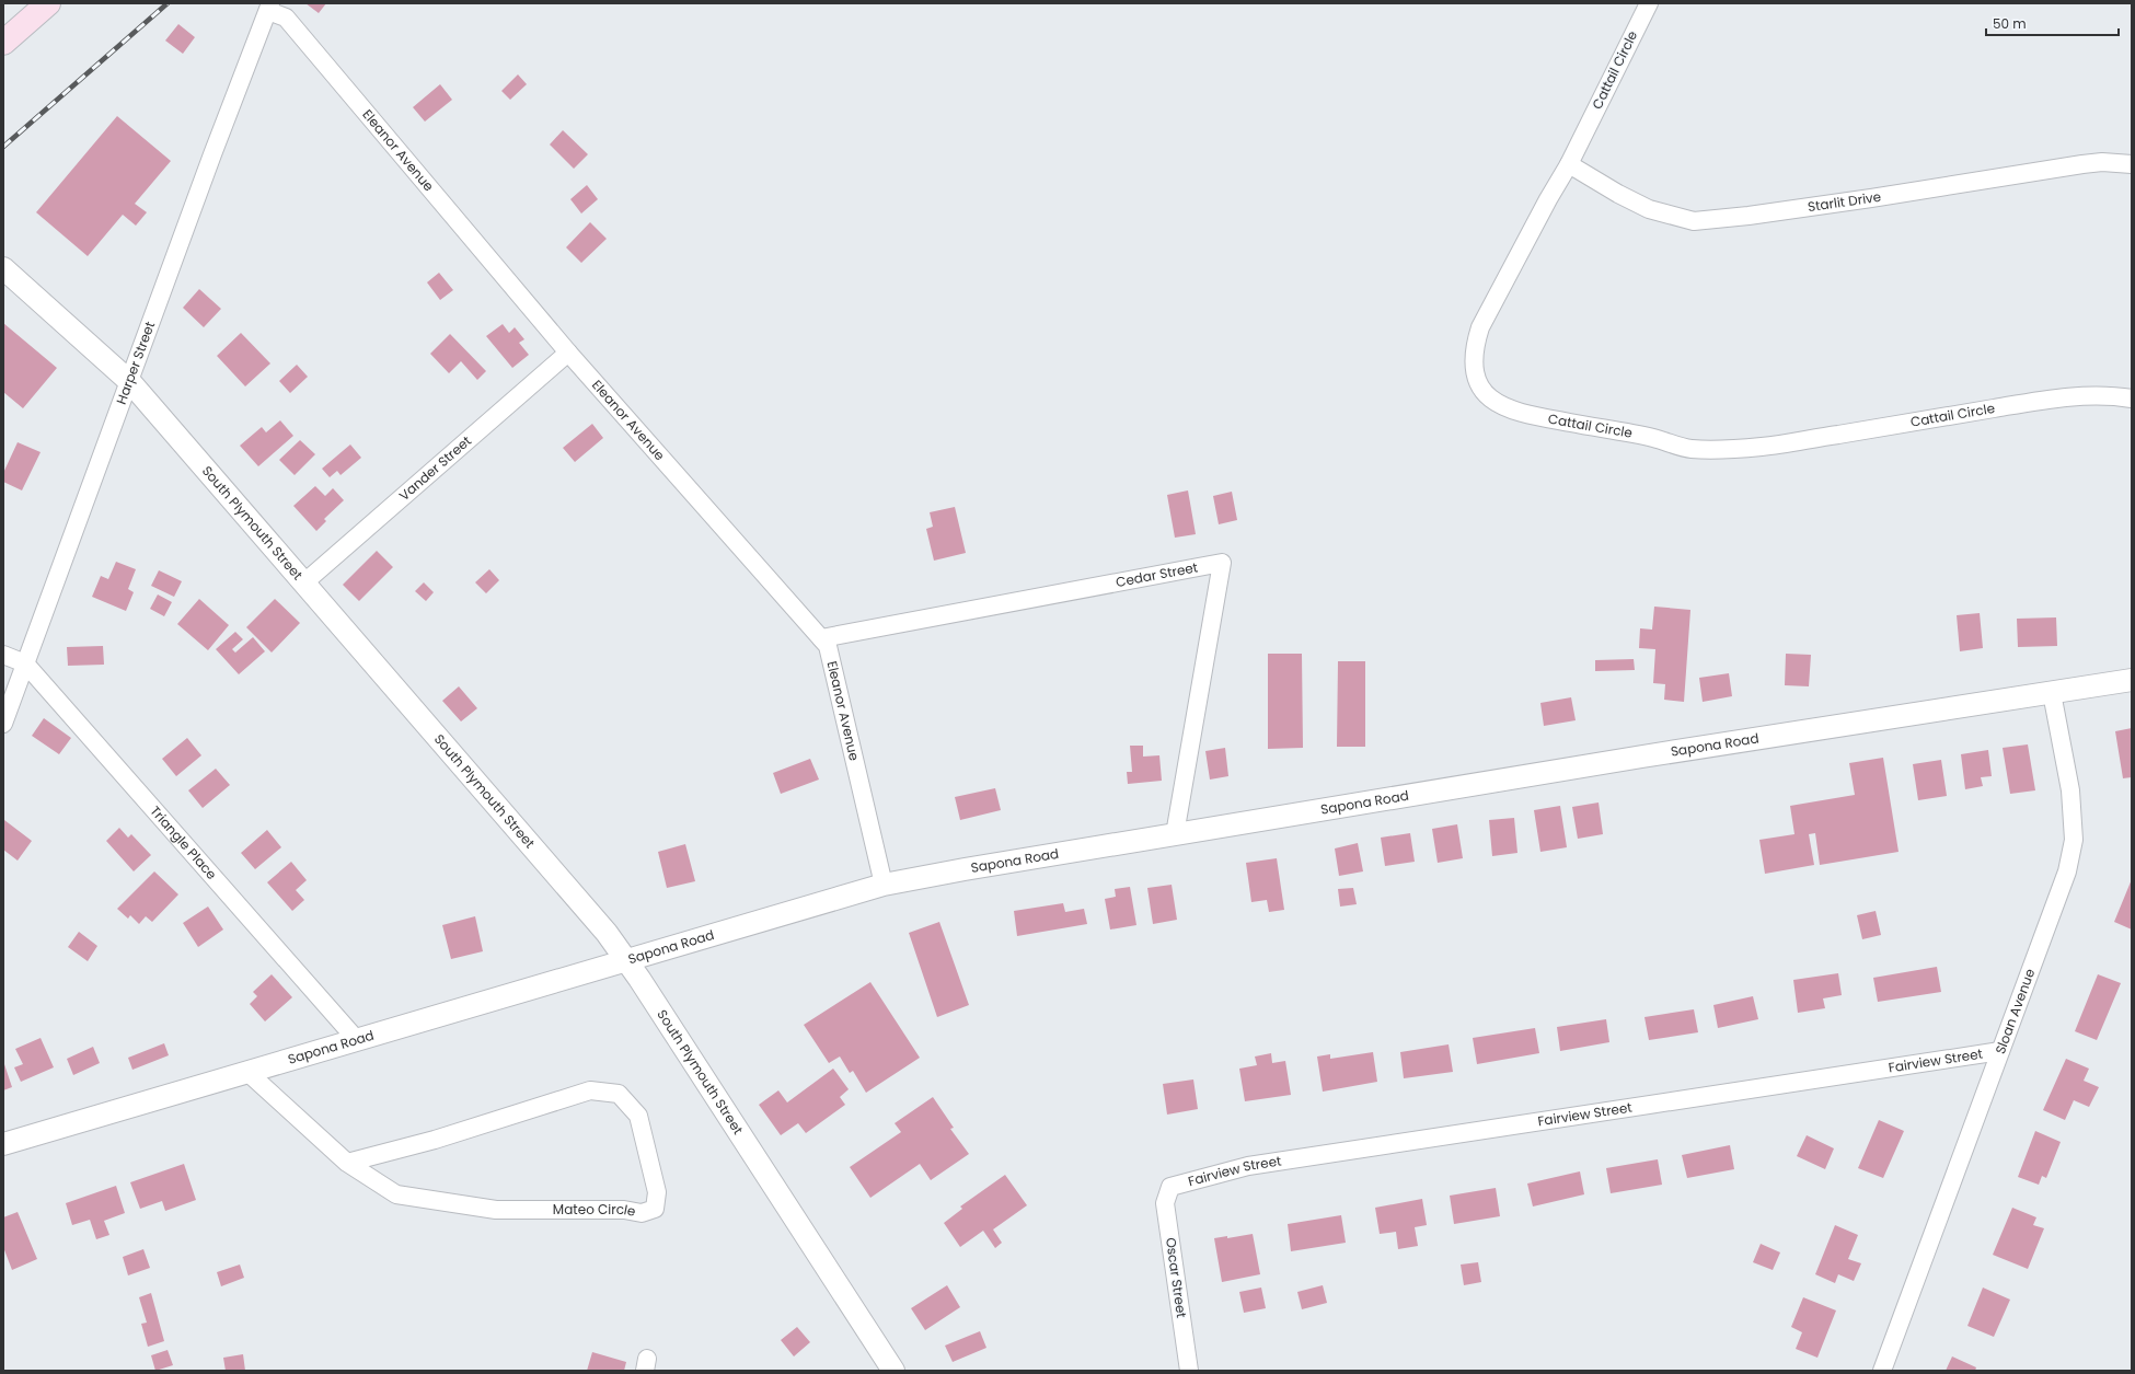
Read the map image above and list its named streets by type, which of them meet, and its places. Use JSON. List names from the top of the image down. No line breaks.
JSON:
{"streets":{"street":["Cattail Circle","Eleanor Avenue","Starlit Drive","Harper Street","Vander Street","South Plymouth Street","Cedar Street","Sapona Road","Triangle Place","Sloan Avenue","Fairview Street","Mateo Circle","Oscar Street"]},"crossings":[["Cattail Circle","Starlit Drive"],["Eleanor Avenue","Harper Street"],["Eleanor Avenue","Vander Street"],["Eleanor Avenue","Cedar Street"],["Eleanor Avenue","Sapona Road"],["Harper Street","South Plymouth Street"],["Harper Street","Triangle Place"],["Vander Street","South Plymouth Street"],["South Plymouth Street","Sapona Road"],["Cedar Street","Sapona Road"],["Sapona Road","Triangle Place"],["Sapona Road","Sloan Avenue"],["Sapona Road","Mateo Circle"],["Sloan Avenue","Fairview Street"],["Fairview Street","Oscar Street"]],"scale_bar":"50 m"}
